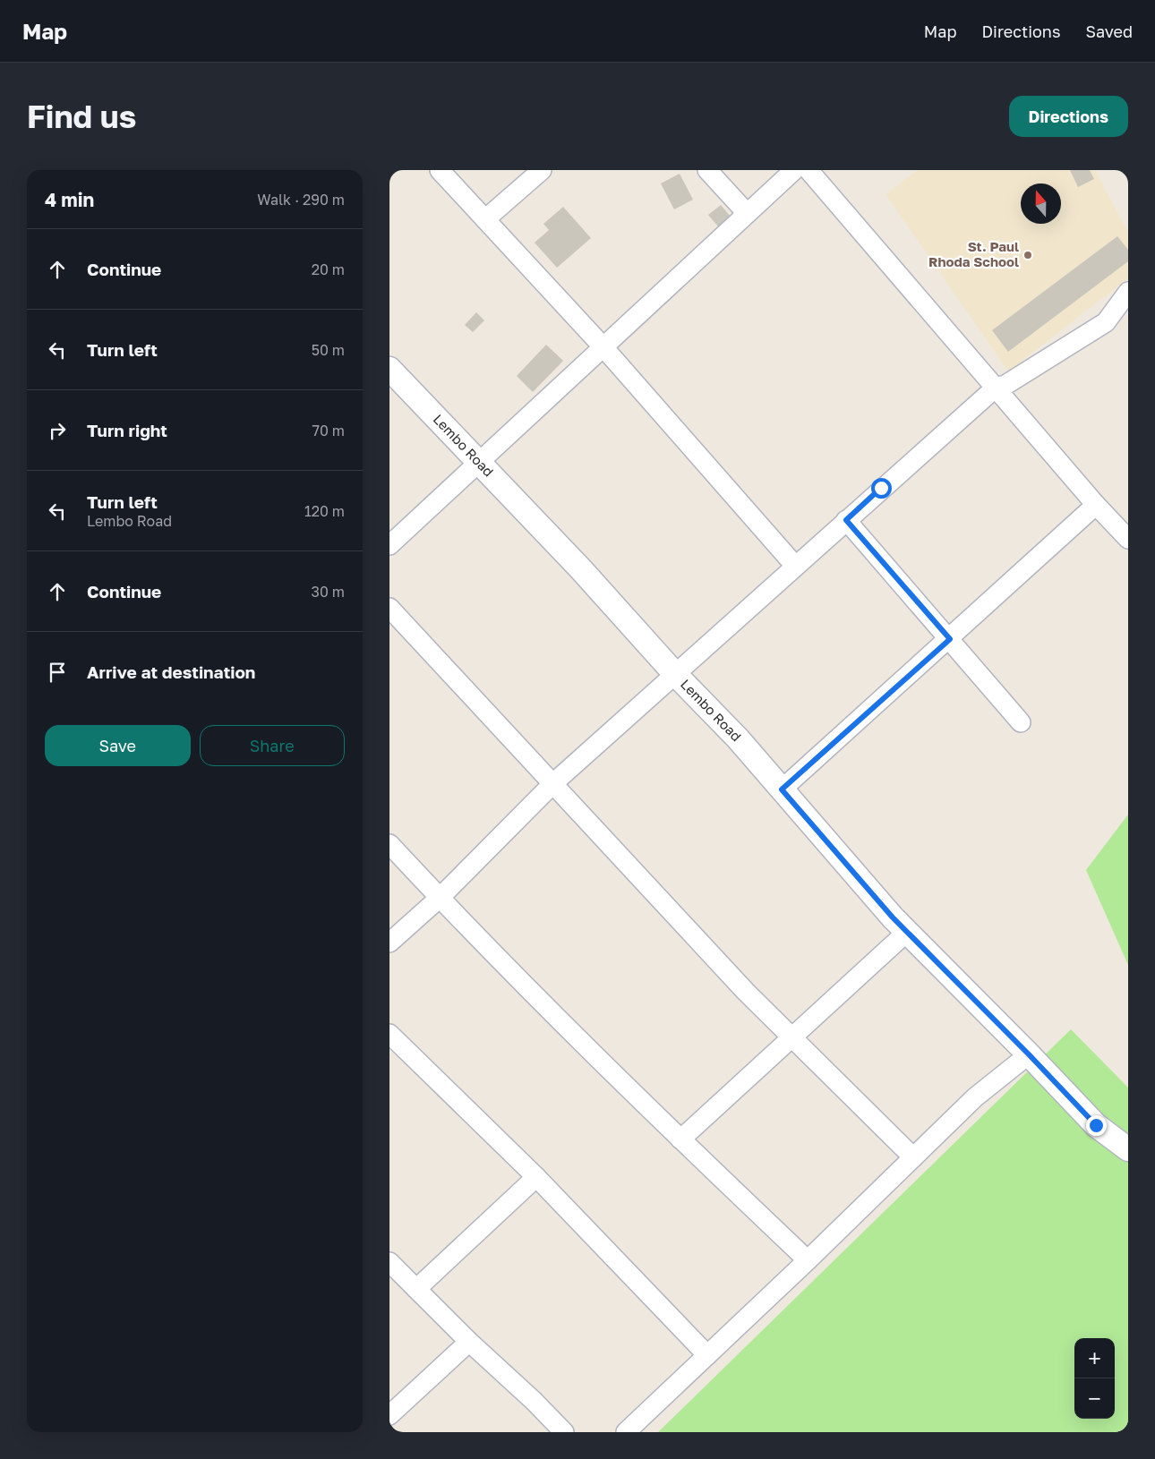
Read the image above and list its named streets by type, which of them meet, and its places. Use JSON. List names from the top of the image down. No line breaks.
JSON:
{"streets":{"street":["Lembo Road"]},"places":["St. Paul Rhoda School"],"north":"top","page":{"header":"Map","nav":["Map","Directions","Saved"],"buttons":["Directions",["Save","Share"]],"title":"Find us","heading":["4 min","Walk · 290 m"],"list":[["Continue","20 m"],["Turn left","50 m"],["Turn right","70 m"],["Turn left","Lembo Road","120 m"],["Continue","30 m"],"Arrive at destination"],"map_buttons":["+","−"]}}
